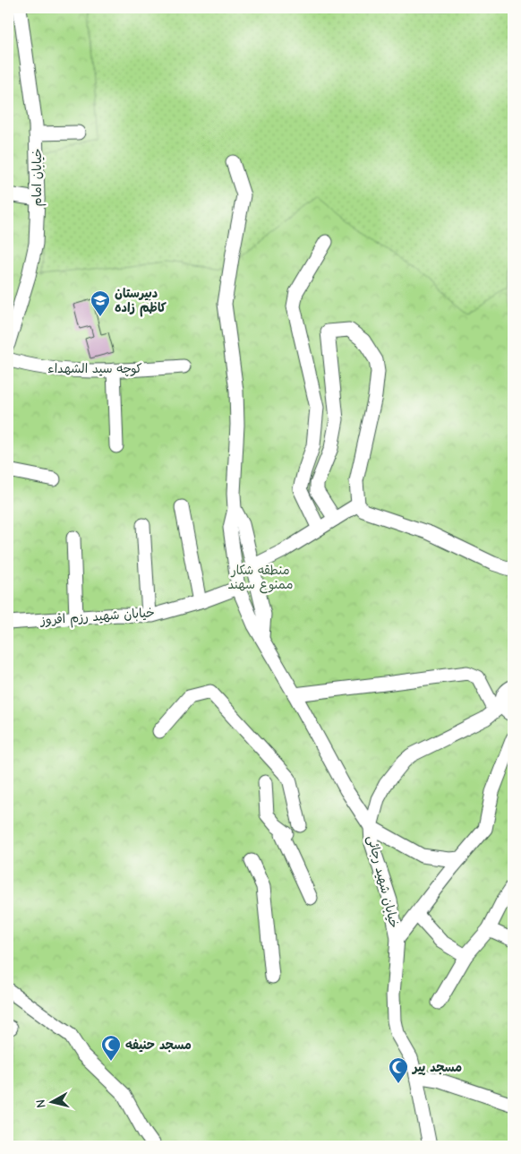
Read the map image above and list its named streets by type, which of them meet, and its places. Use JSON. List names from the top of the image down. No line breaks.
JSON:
{"streets":{"street":["خیابان امام","کوچه سید الشهداء","خیابان شهید رزم افروز","خیابان شهید رجائی"]},"parks":["منطقه شکار ممنوع سهند"],"places":{"school or university":["دبیرستان کاظم زاده"],"mosque":["مسجد حنیفه","مسجد پیر"]},"north":"left"}
